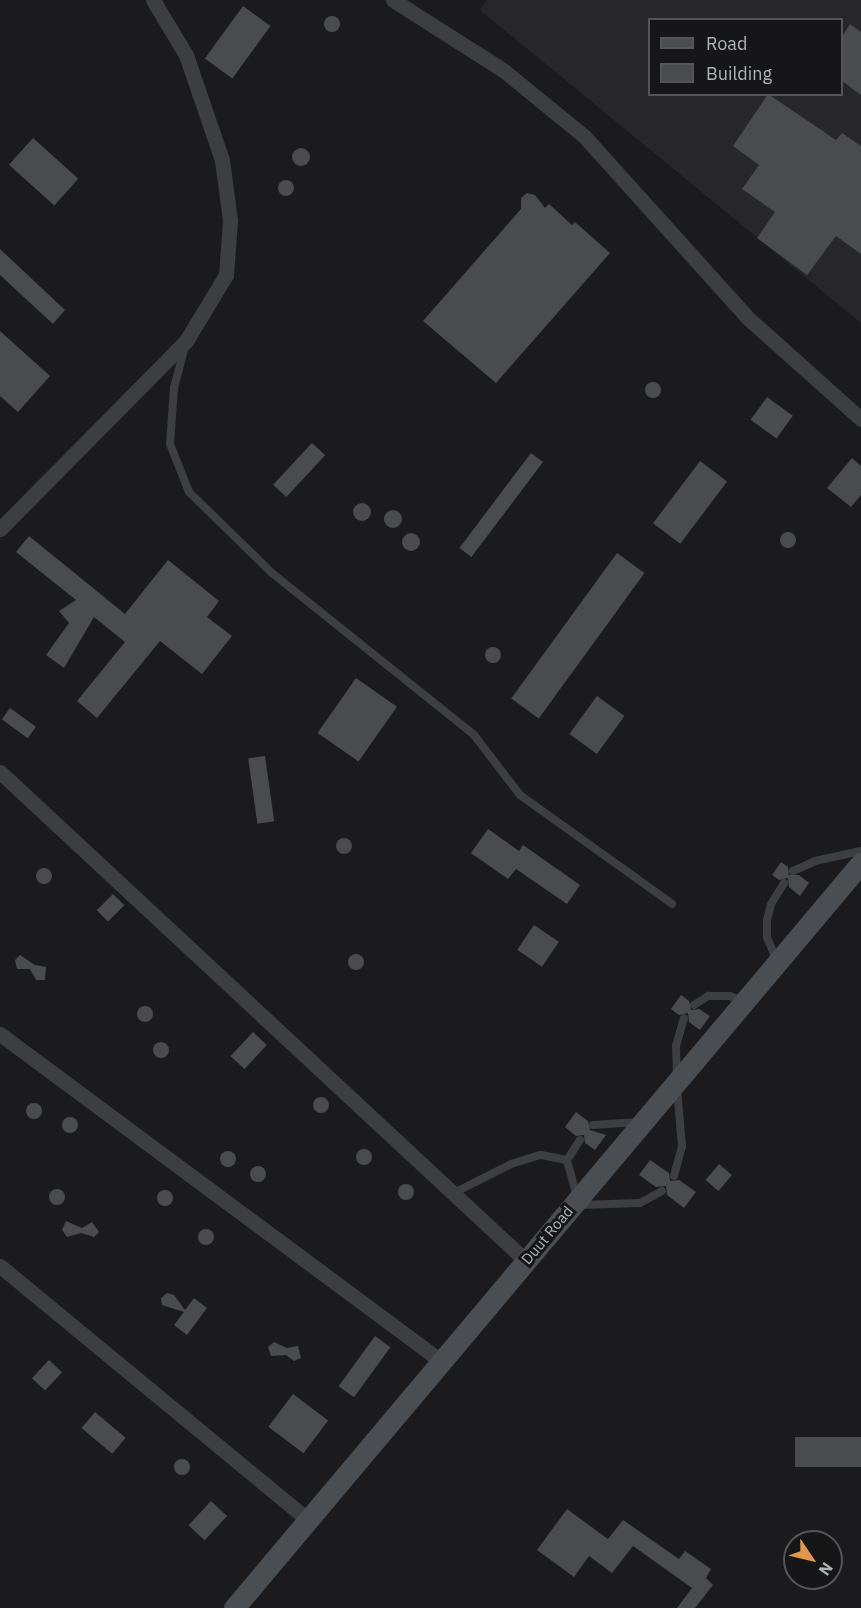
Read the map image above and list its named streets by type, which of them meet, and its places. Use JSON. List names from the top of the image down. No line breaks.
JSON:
{"streets":{"main road":["Duut Road"]},"legend":["Road","Building"],"north":"bottom right"}
